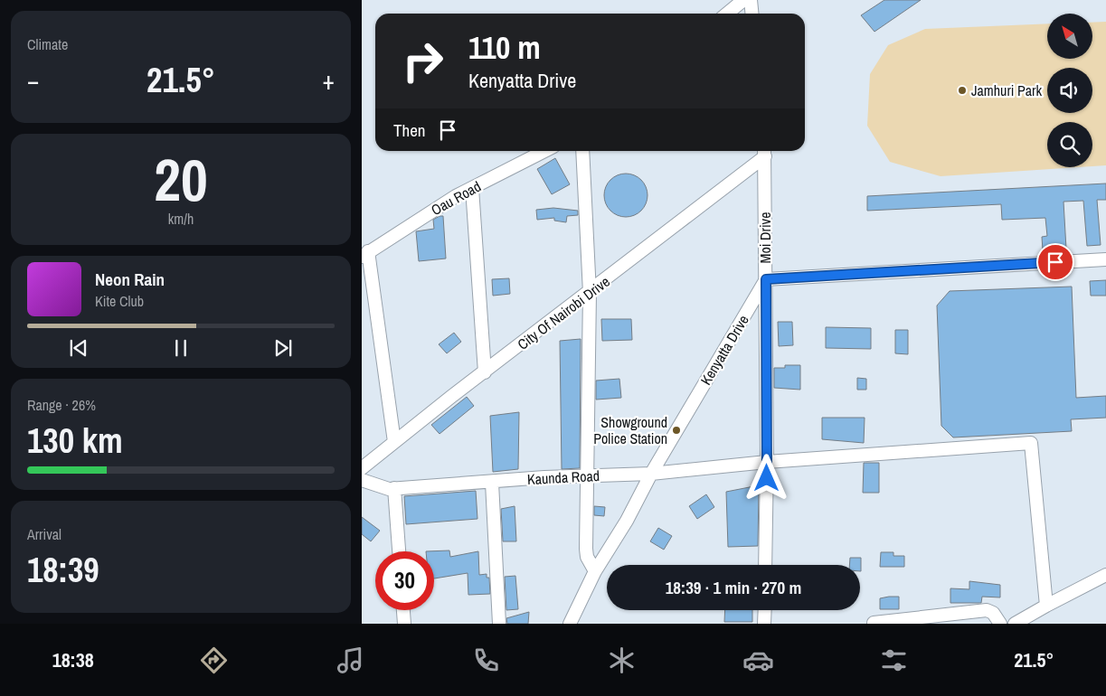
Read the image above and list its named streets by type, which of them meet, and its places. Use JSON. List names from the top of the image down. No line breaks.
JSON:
{"streets":{"street":["Oau Road","Moi Drive","City Of Nairobi Drive","Kenyatta Drive","Kaunda Road"]},"crossings":[["Moi Drive","City Of Nairobi Drive"],["Moi Drive","Kenyatta Drive"],["Moi Drive","Kaunda Road"],["Kenyatta Drive","Kaunda Road"]],"places":["Jamhuri Park","Showground Police Station"],"north":"top left","page":{"tile":["Climate",["20","km/h"],["Range · 26%","130 km"],["Arrival","18:39"]],"turn":["110 m","Kenyatta Drive"],"heat":["−","21.5°","+"],"then":"Then","song":["Neon Rain","Kite Club"],"limit":"30","trip":"18:39 · 1 min · 270 m","tabs":["18:38","21.5°"]}}
